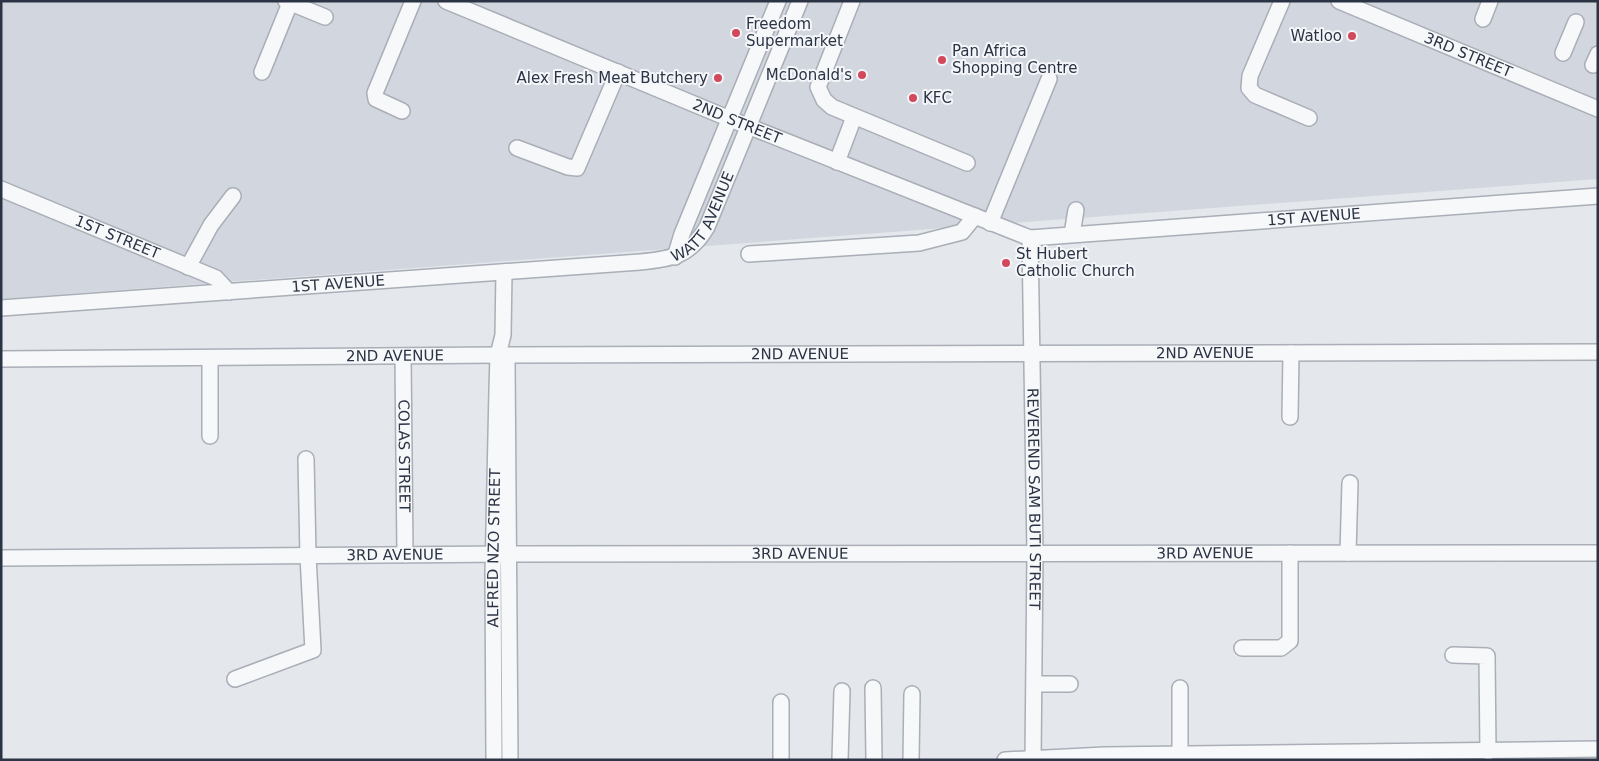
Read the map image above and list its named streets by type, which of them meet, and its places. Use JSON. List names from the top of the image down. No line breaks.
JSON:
{"streets":{"street":["3RD STREET","2ND STREET","WATT AVENUE","1ST AVENUE","1ST STREET","2ND AVENUE","COLAS STREET","REVEREND SAM BUTI STREET","ALFRED NZO STREET","3RD AVENUE"]},"crossings":[["2ND STREET","WATT AVENUE"],["2ND STREET","1ST AVENUE"],["2ND STREET","REVEREND SAM BUTI STREET"],["WATT AVENUE","1ST AVENUE"],["1ST AVENUE","1ST STREET"],["1ST AVENUE","REVEREND SAM BUTI STREET"],["1ST AVENUE","ALFRED NZO STREET"],["2ND AVENUE","COLAS STREET"],["2ND AVENUE","REVEREND SAM BUTI STREET"],["2ND AVENUE","ALFRED NZO STREET"],["COLAS STREET","3RD AVENUE"],["REVEREND SAM BUTI STREET","3RD AVENUE"],["ALFRED NZO STREET","3RD AVENUE"]],"places":["Freedom Supermarket","Watloo","Pan Africa Shopping Centre","McDonald's","Alex Fresh Meat Butchery","KFC","St Hubert Catholic Church"]}
